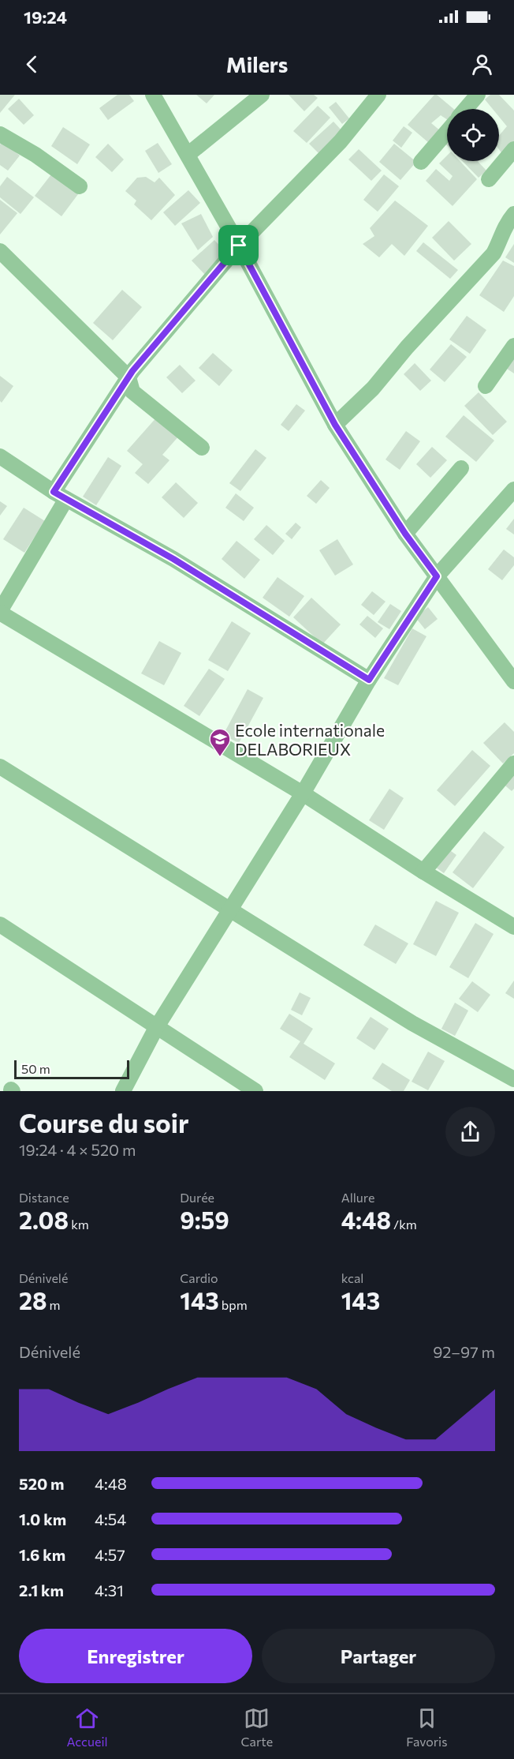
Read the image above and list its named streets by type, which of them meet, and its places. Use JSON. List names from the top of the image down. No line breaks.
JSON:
{"places":{"school or university":["Ecole internationale DELABORIEUX"]},"scale_bar":"50 m","page":{"status":"19:24","header":"Milers","scale":"50 m","heading":["Course du soir","19:24 · 4 × 520 m"],"stats":[["Distance","2.08 km"],["Durée","9:59"],["Allure","4:48 /km"],["Dénivelé","28 m"],["Cardio","143 bpm"],["kcal","143"]],"chart":["Dénivelé","92–97 m"],"list":[{"name":"520 m","note":"4:48"},{"name":"1.0 km","note":"4:54"},{"name":"1.6 km","note":"4:57"},{"name":"2.1 km","note":"4:31"}],"buttons":["Enregistrer","Partager"],"tabs":["Accueil","Carte","Favoris"]}}
